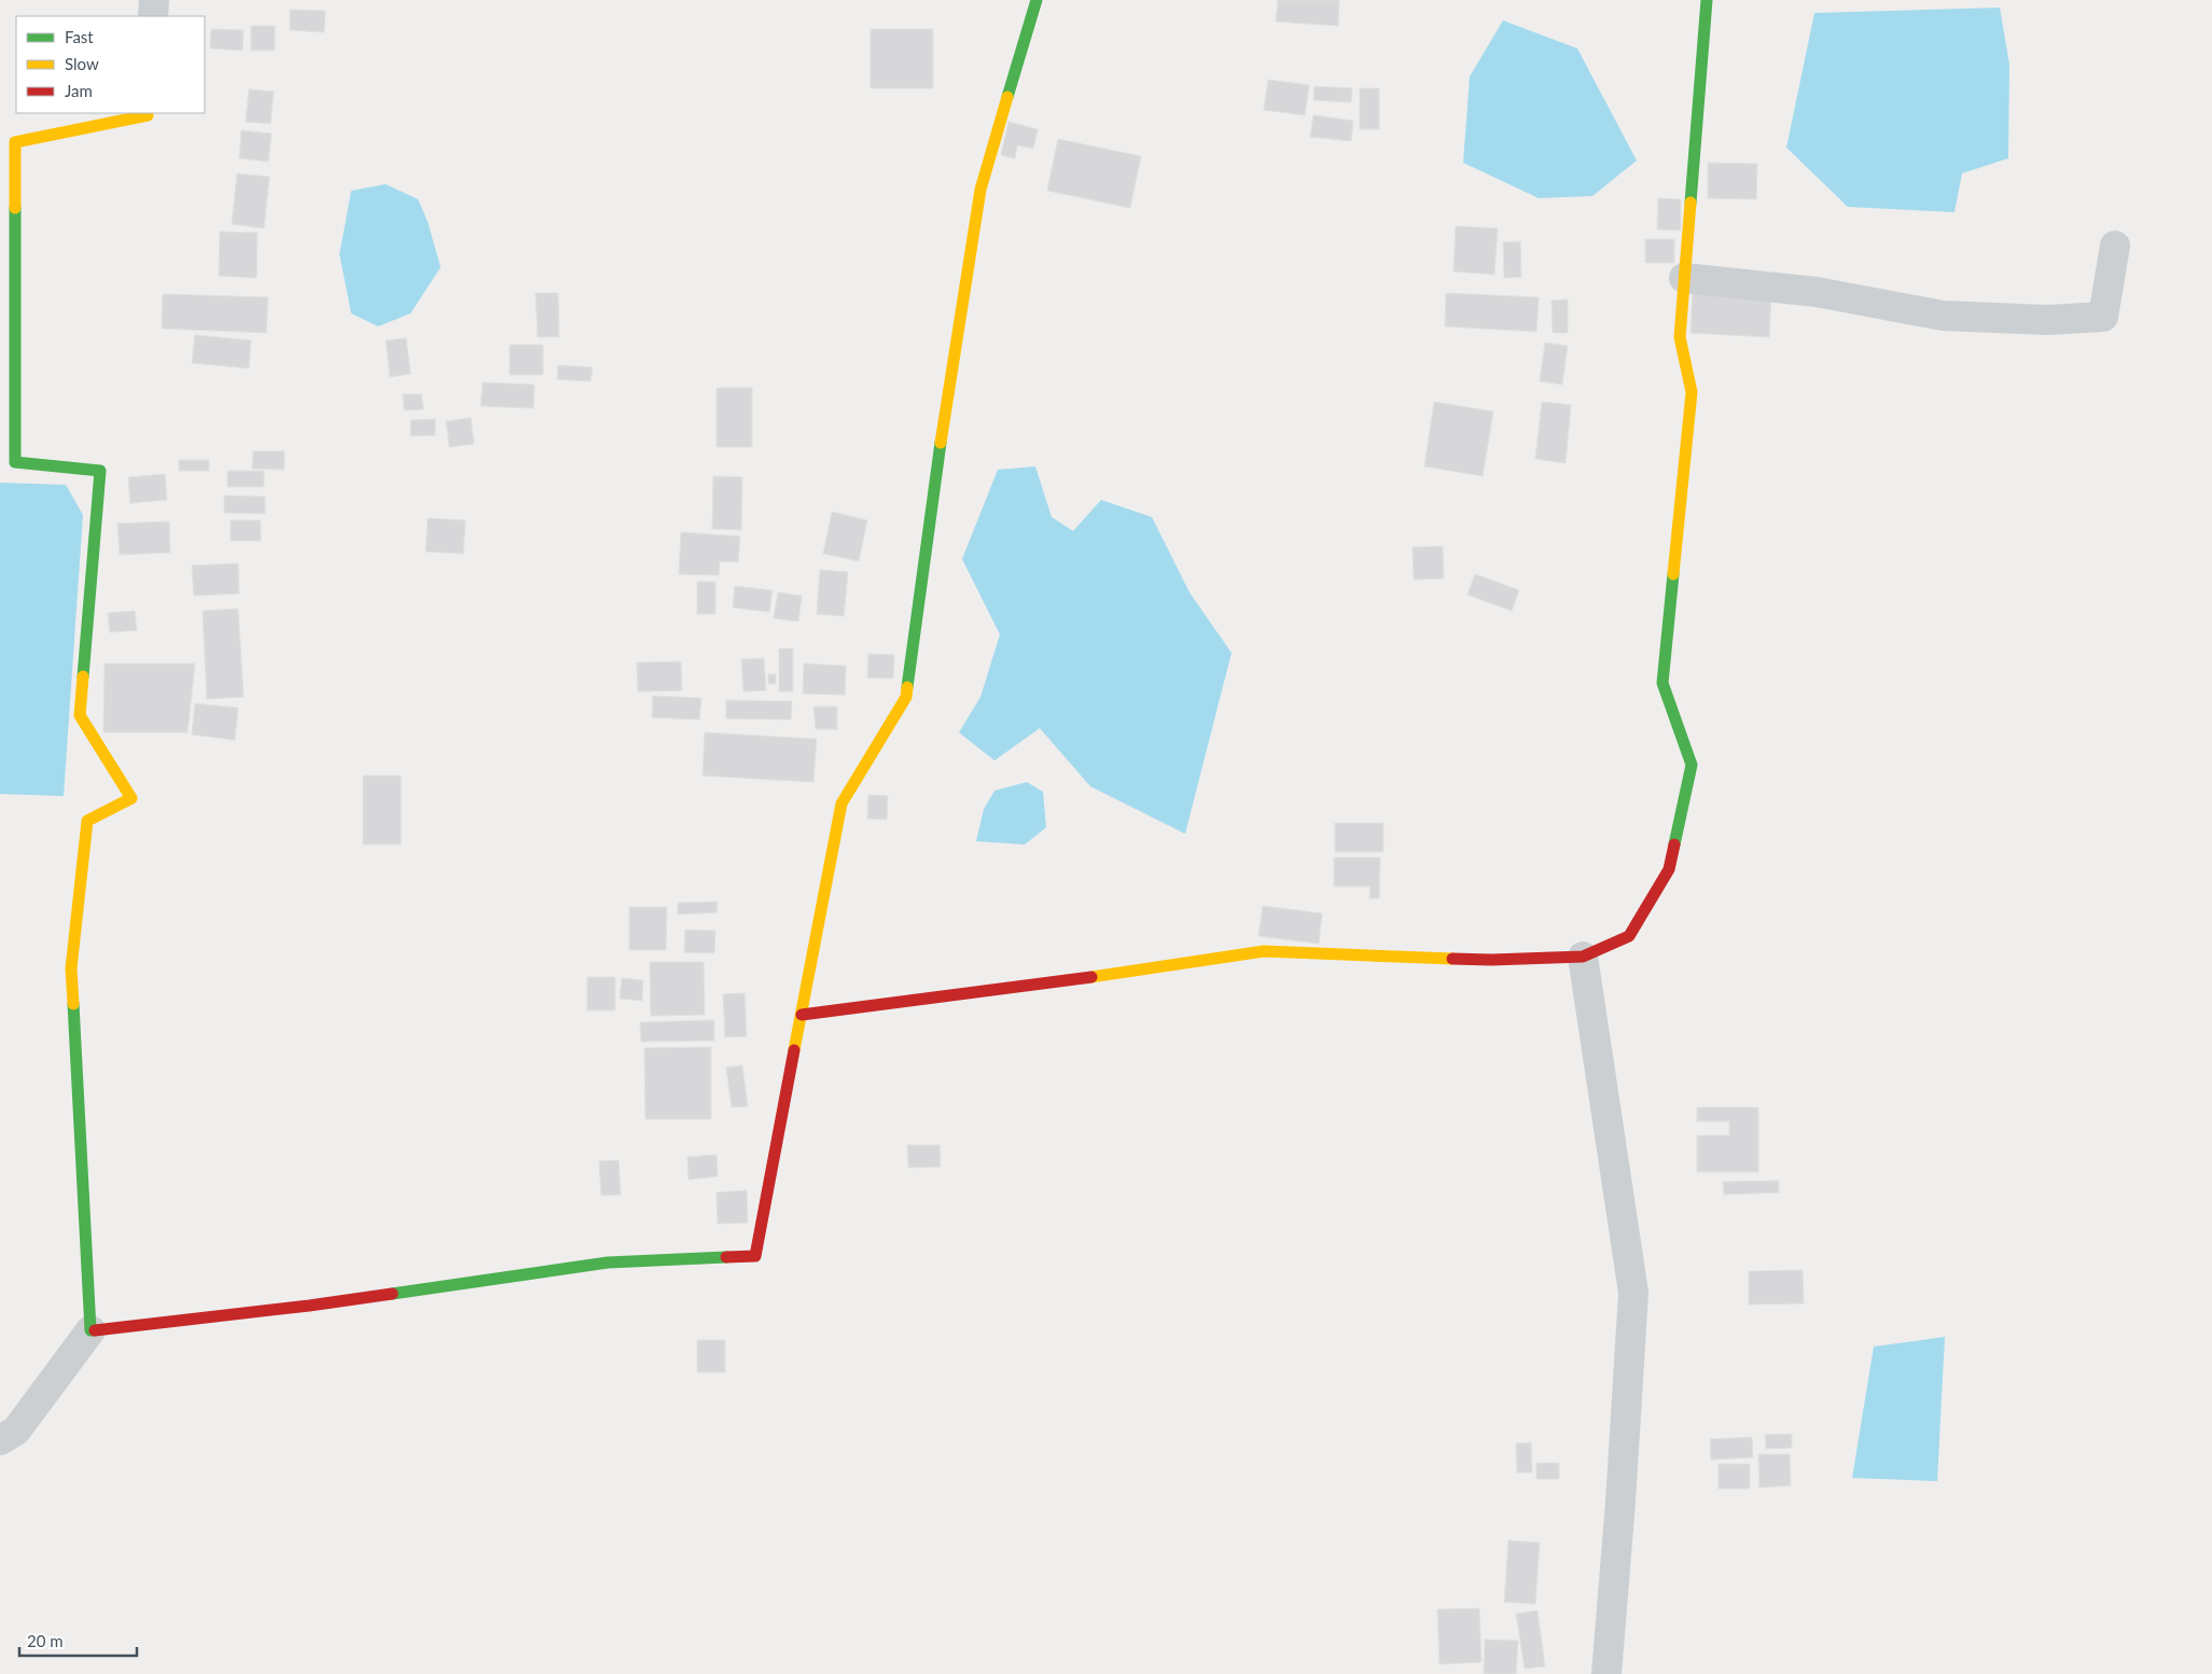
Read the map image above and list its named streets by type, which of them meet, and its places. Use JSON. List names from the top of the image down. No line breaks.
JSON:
{"legend":["Fast","Slow","Jam"],"scale_bar":"20 m"}
